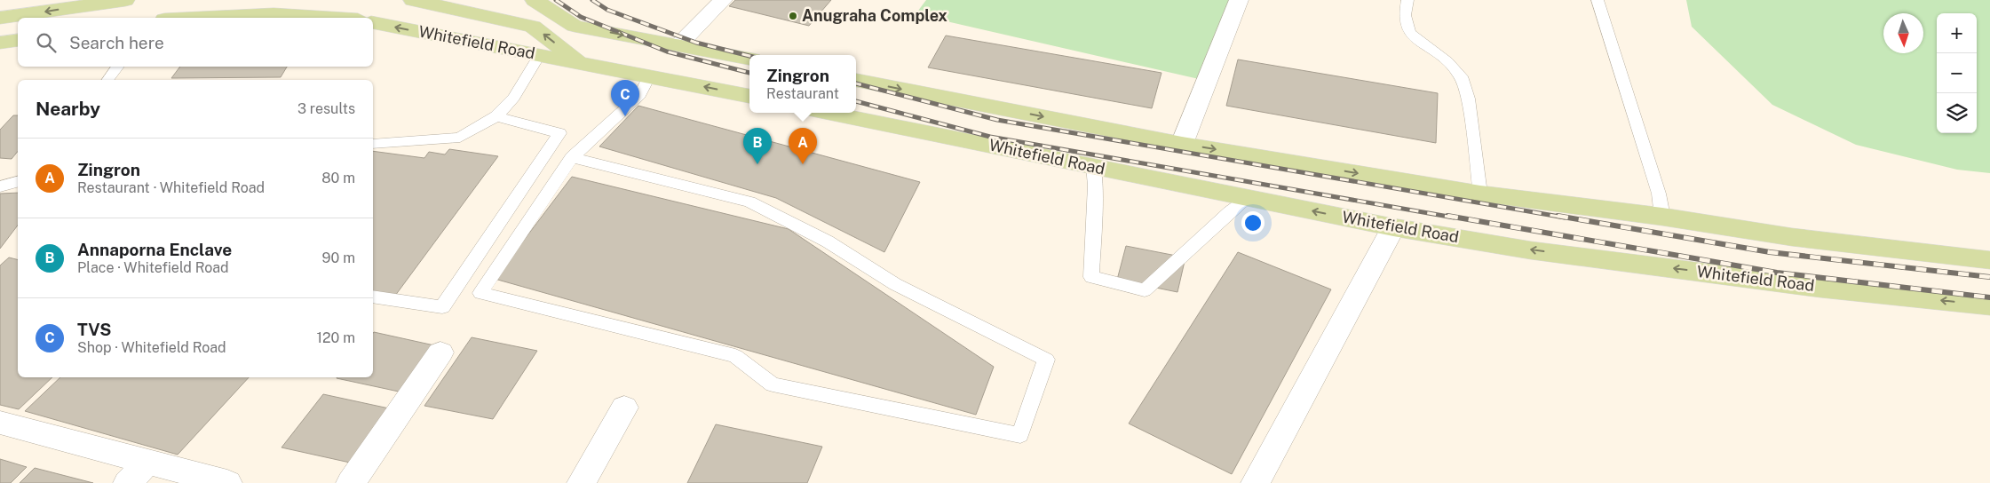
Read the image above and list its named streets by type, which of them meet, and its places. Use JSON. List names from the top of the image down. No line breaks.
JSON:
{"streets":{"main road":["Whitefield Road"]},"places":["Anugraha Complex"],"north":"bottom","page":{"map_buttons":["+","−"],"search":"Search here","popup":["Zingron","Restaurant"],"pins":["C","A","B"],"heading":["Nearby","3 results"],"list":[{"mark":"A","name":"Zingron","note":"Restaurant · Whitefield Road","value":"80 m"},{"mark":"B","name":"Annaporna Enclave","note":"Place · Whitefield Road","value":"90 m"},{"mark":"C","name":"TVS","note":"Shop · Whitefield Road","value":"120 m"}]}}
